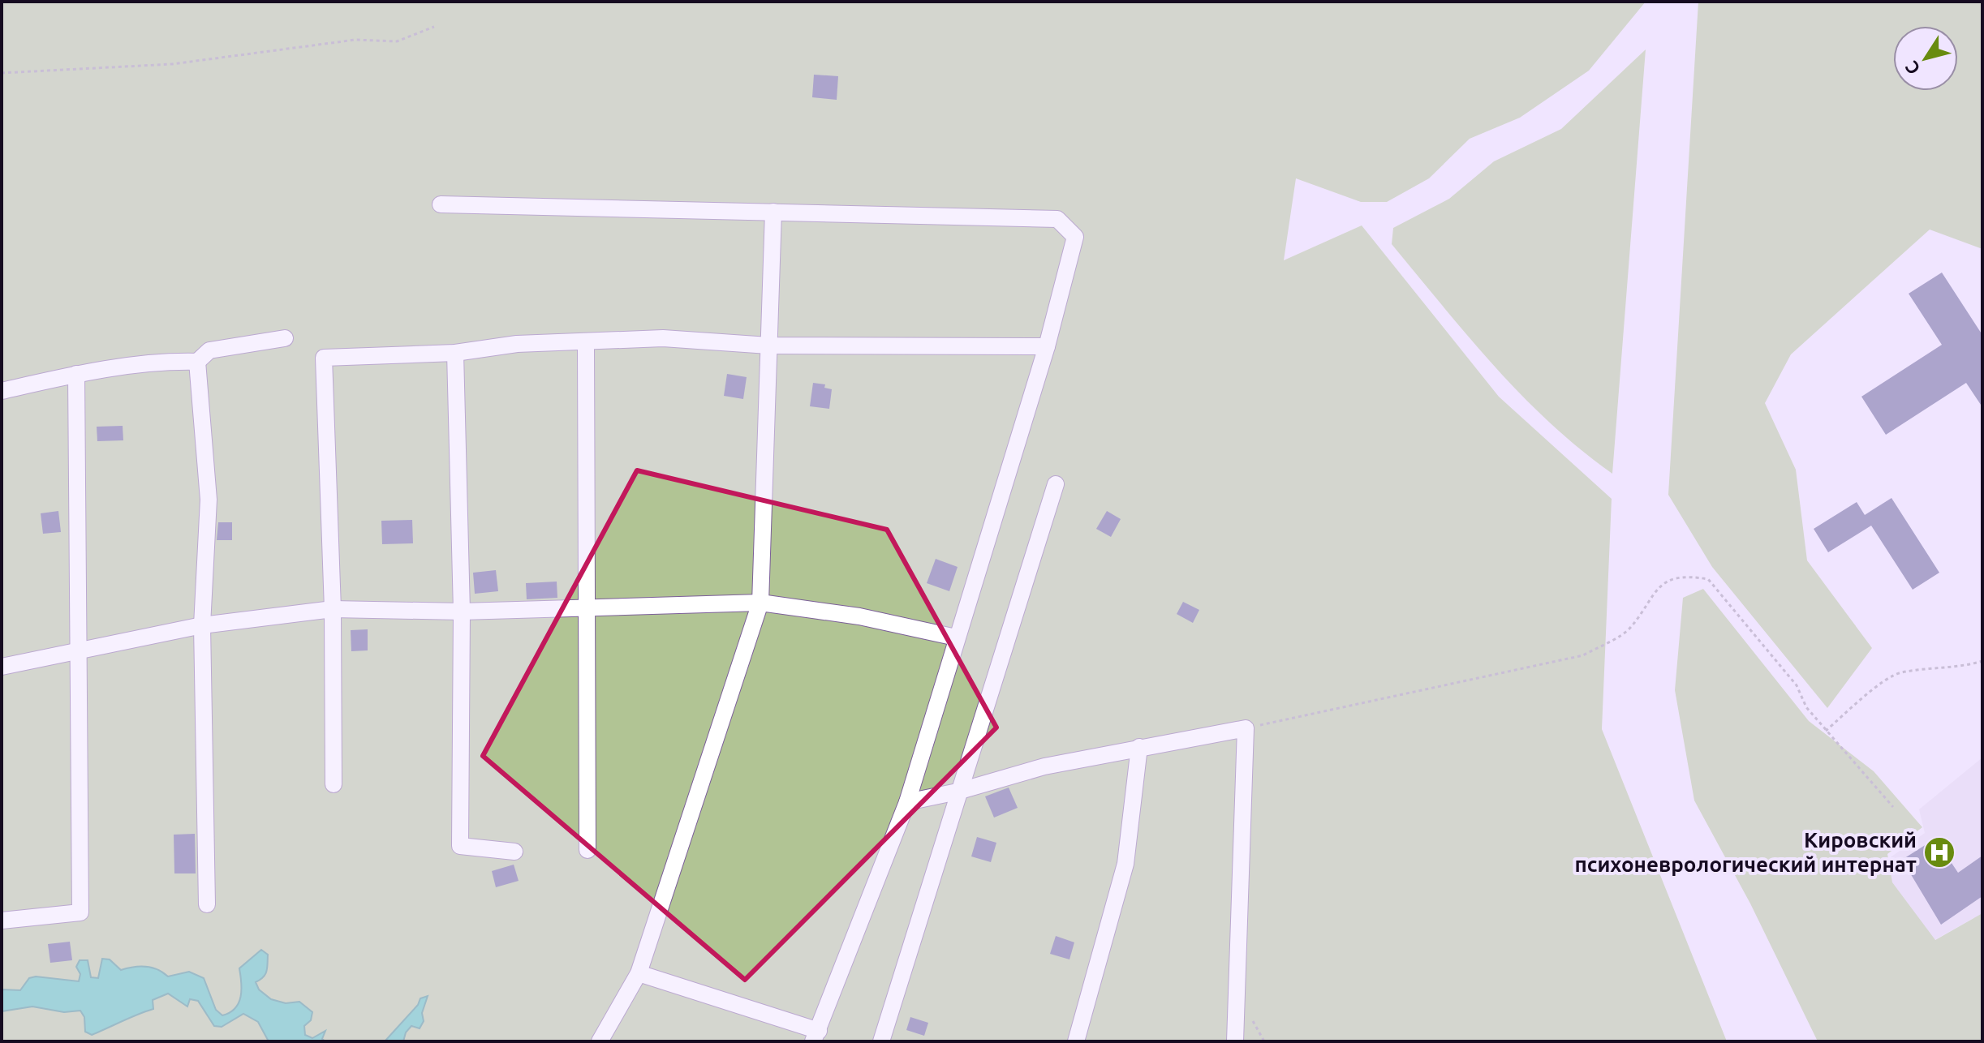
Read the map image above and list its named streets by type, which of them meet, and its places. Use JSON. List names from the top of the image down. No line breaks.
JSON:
{"places":{"hospital":["Кировский психоневрологический интернат"]},"north":"bottom left"}
